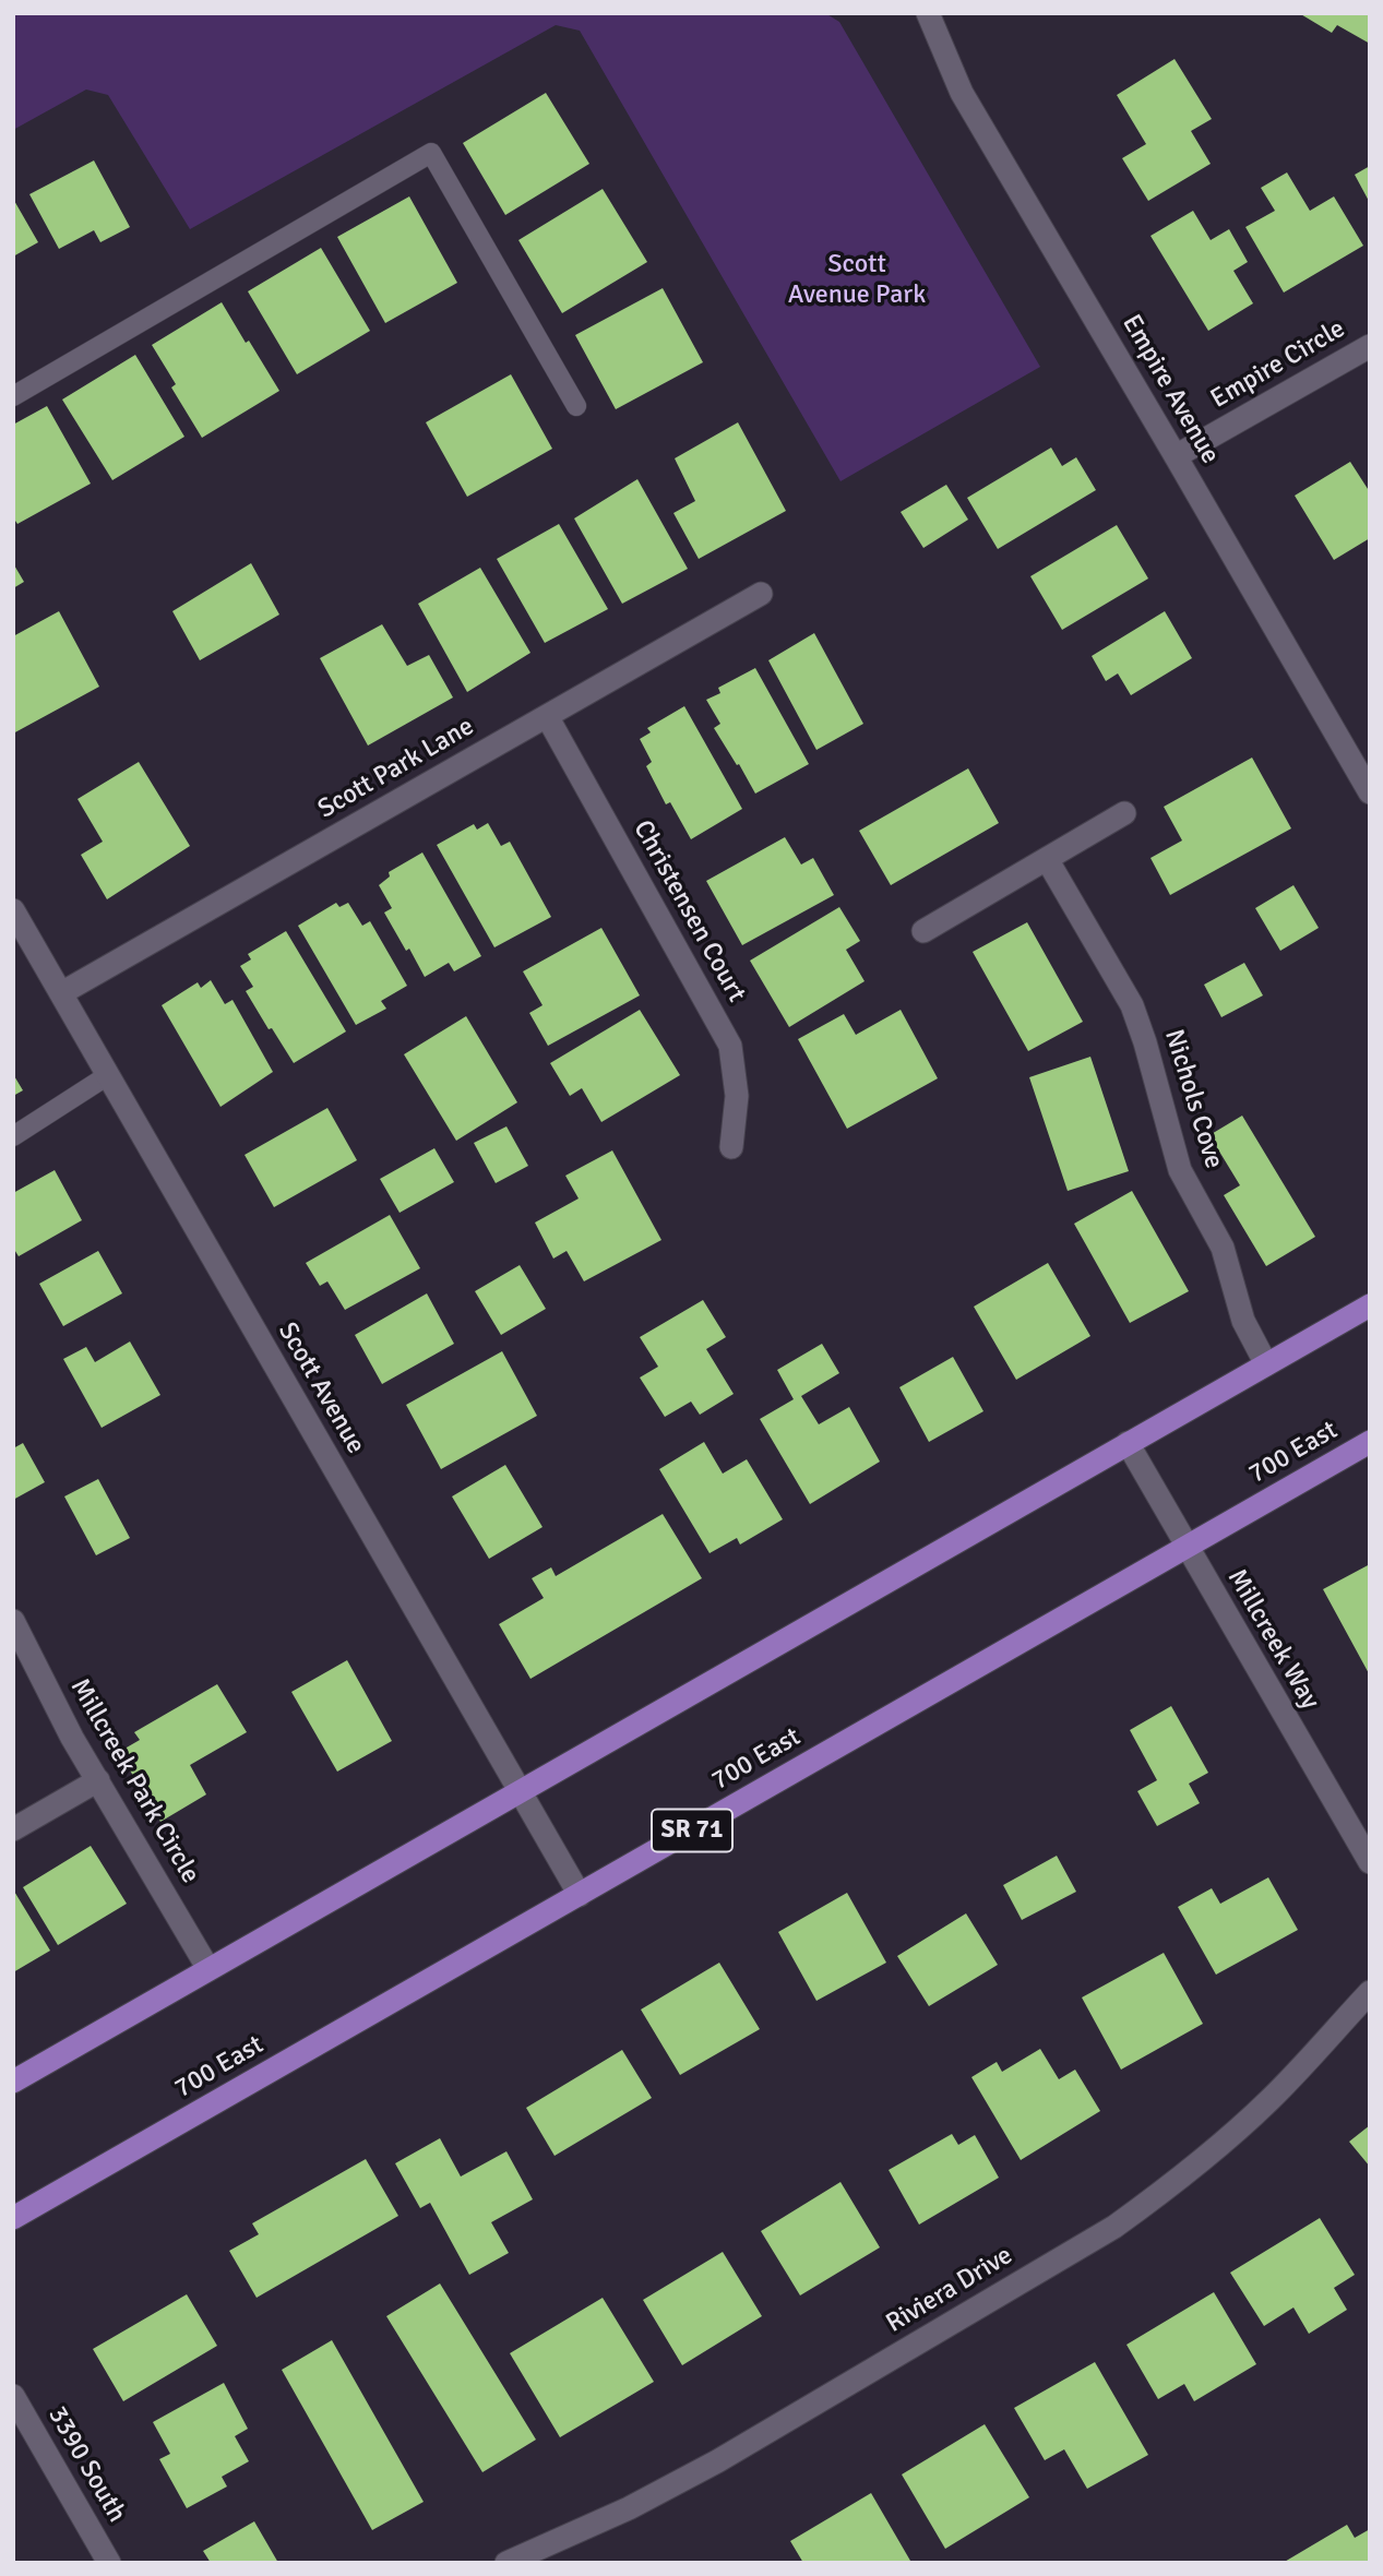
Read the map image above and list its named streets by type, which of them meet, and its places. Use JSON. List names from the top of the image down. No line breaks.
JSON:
{"streets":{"main road":["700 East","SR 71"],"street":["Empire Circle","Empire Avenue","Scott Park Lane","Christensen Court","Nichols Cove","Scott Avenue","Millcreek Way","Millcreek Park Circle","Riviera Drive","3390 South"]},"crossings":[["Empire Circle","Empire Avenue"],["Scott Park Lane","Christensen Court"],["Scott Park Lane","Scott Avenue"],["Scott Avenue","700 East"],["700 East","Millcreek Way"]],"parks":["Scott Avenue Park"]}
